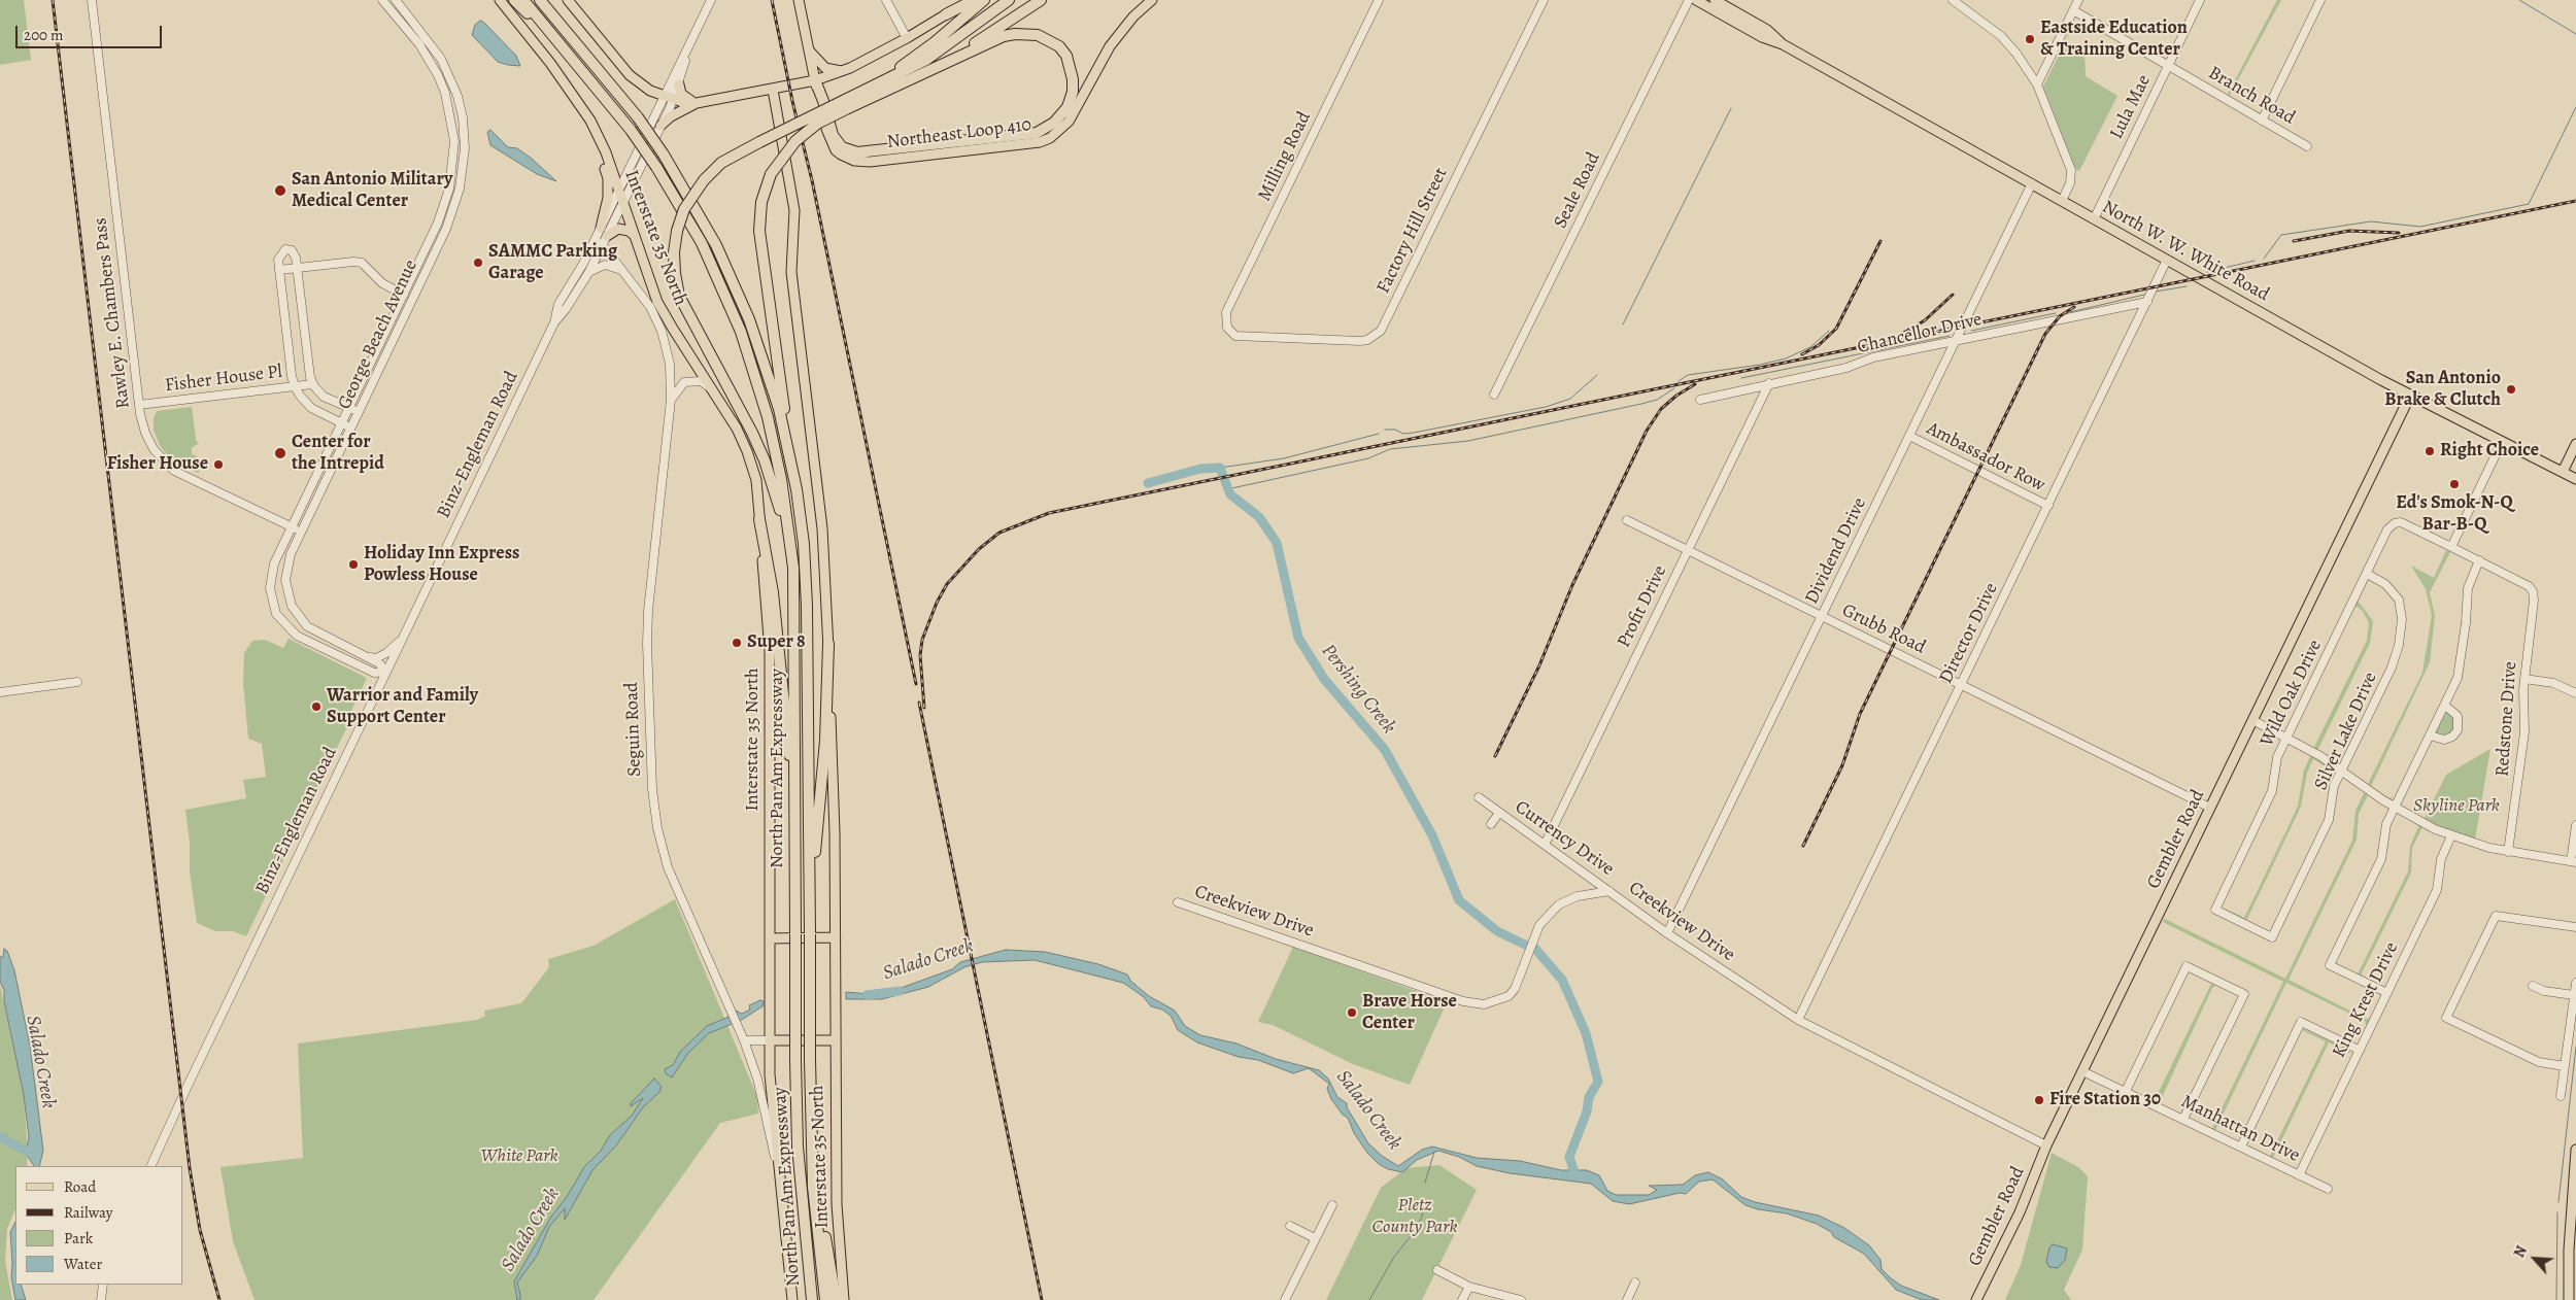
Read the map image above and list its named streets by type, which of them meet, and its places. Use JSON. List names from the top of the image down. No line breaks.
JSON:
{"streets":{"highway":["North Pan Am Expressway"],"main road":["Northeast Loop 410","Interstate 35 North","North W. W. White Road","Gembler Road"],"street":["Branch Road","Lula Mae","Milling Road","Seale Road","Factory Hill Street","Rawley E. Chambers Pass","Chancellor Drive","George Beach Avenue","Fisher House Pl","Binz-Engleman Road","Ambassador Row","Dividend Drive","Profit Drive","Grubb Road","Director Drive","Wild Oak Drive","Redstone Drive","Seguin Road","Silver Lake Drive","Currency Drive","Creekview Drive","King Krest Drive","Manhattan Drive"]},"crossings":[["Branch Road","Lula Mae"],["Lula Mae","North W. W. White Road"],["Milling Road","Factory Hill Street"],["Interstate 35 North","Binz-Engleman Road"],["Interstate 35 North","Seguin Road"],["North W. W. White Road","Dividend Drive"],["North W. W. White Road","Director Drive"],["North W. W. White Road","Gembler Road"],["Rawley E. Chambers Pass","George Beach Avenue"],["Rawley E. Chambers Pass","Fisher House Pl"],["Chancellor Drive","Dividend Drive"],["Chancellor Drive","Profit Drive"],["Chancellor Drive","Director Drive"],["George Beach Avenue","Binz-Engleman Road"],["Binz-Engleman Road","Seguin Road"],["Ambassador Row","Dividend Drive"],["Ambassador Row","Director Drive"],["Dividend Drive","Grubb Road"],["Dividend Drive","Creekview Drive"],["Profit Drive","Grubb Road"],["Profit Drive","Currency Drive"],["Grubb Road","Director Drive"],["Grubb Road","Gembler Road"],["Director Drive","Creekview Drive"],["Wild Oak Drive","Silver Lake Drive"],["Currency Drive","Creekview Drive"],["Gembler Road","Creekview Drive"],["Gembler Road","Manhattan Drive"],["King Krest Drive","Manhattan Drive"]],"water":["Pershing Creek","Salado Creek"],"parks":["Skyline Park","White Park","Pletz County Park"],"places":["Eastside Education & Training Center","San Antonio Military Medical Center","SAMMC Parking Garage","San Antonio Brake & Clutch","Right Choice","Center for the Intrepid","Fisher House","Ed's Smok-N-Q Bar-B-Q","Holiday Inn Express Powless House","Super 8","Warrior and Family Support Center","Brave Horse Center","Fire Station 30"],"legend":["Road","Railway","Park","Water"],"scale_bar":"200 m","north":"top left"}
